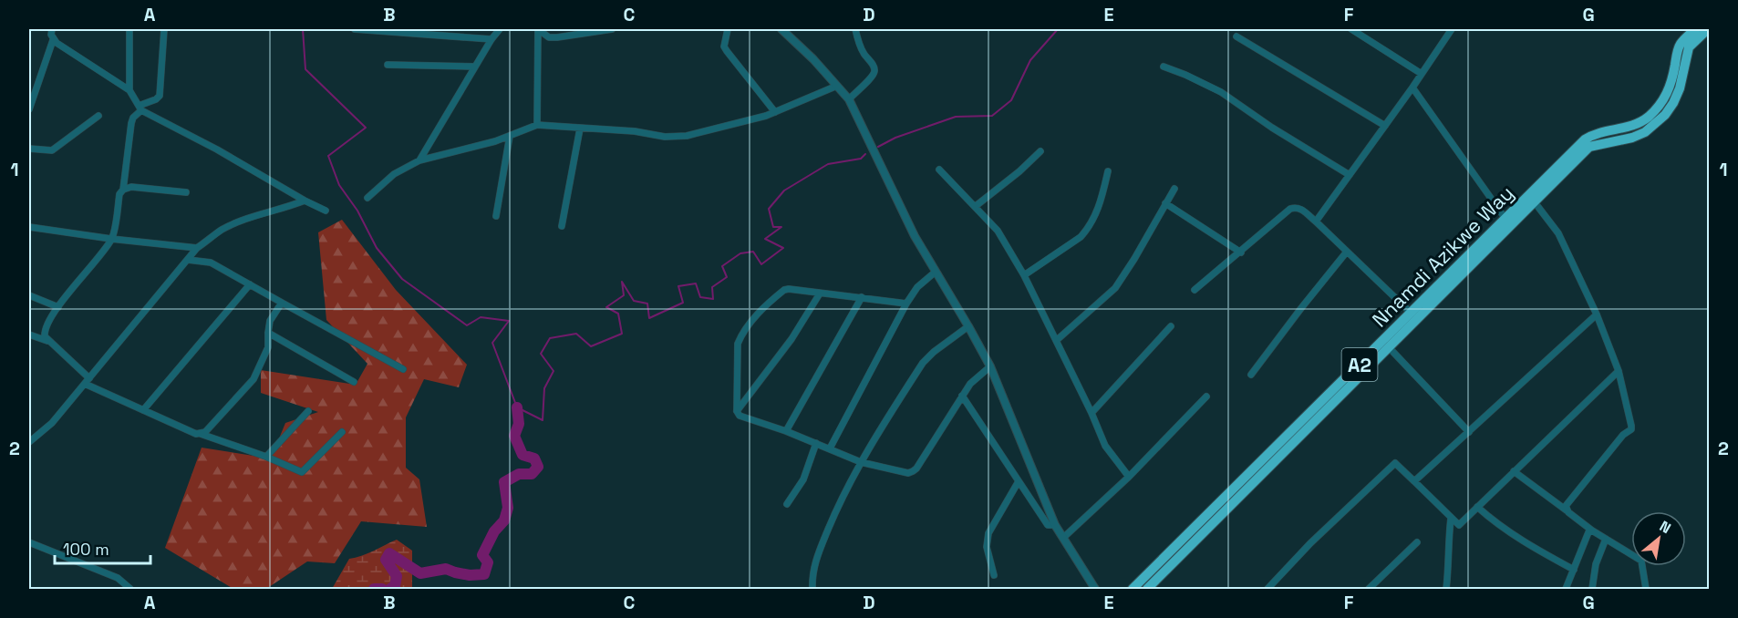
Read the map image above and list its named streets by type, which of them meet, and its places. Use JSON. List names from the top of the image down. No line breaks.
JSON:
{"streets":{"highway":["Nnamdi Azikwe Way","A2"]},"scale_bar":"100 m","north":"top right","grid":{"columns":["A","B","C","D","E","F","G"],"rows":["1","2"]}}
